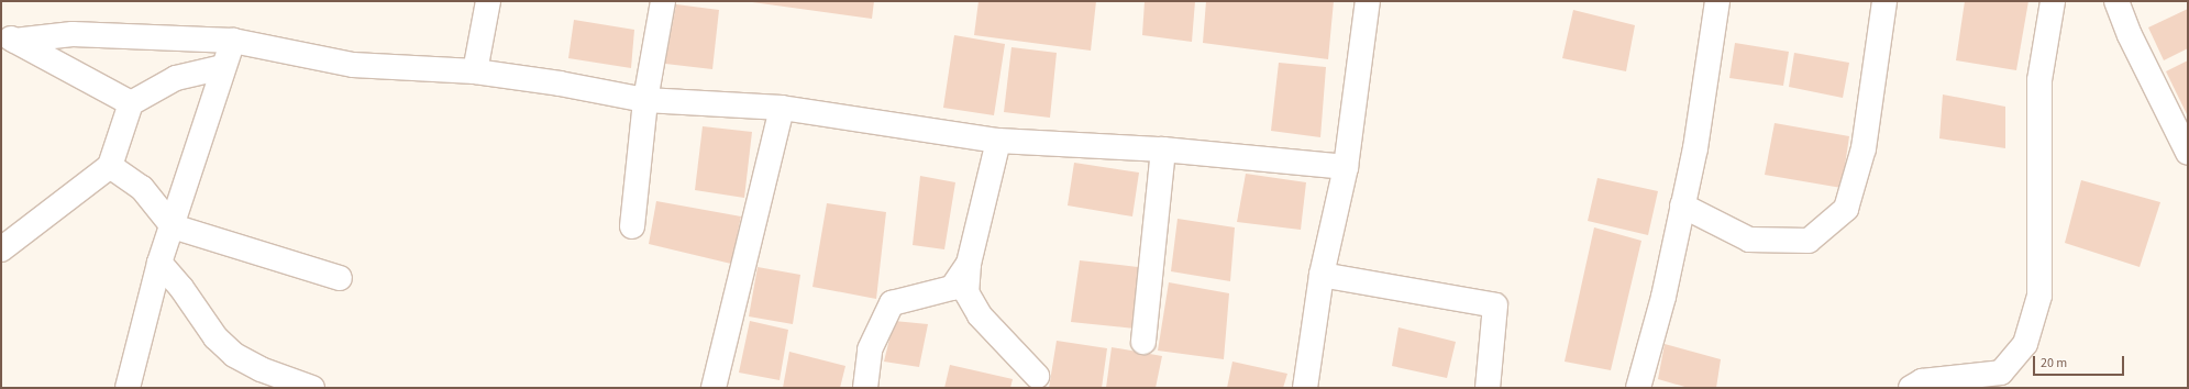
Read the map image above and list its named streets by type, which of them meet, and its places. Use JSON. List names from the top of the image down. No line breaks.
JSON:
{"scale_bar":"20 m"}
